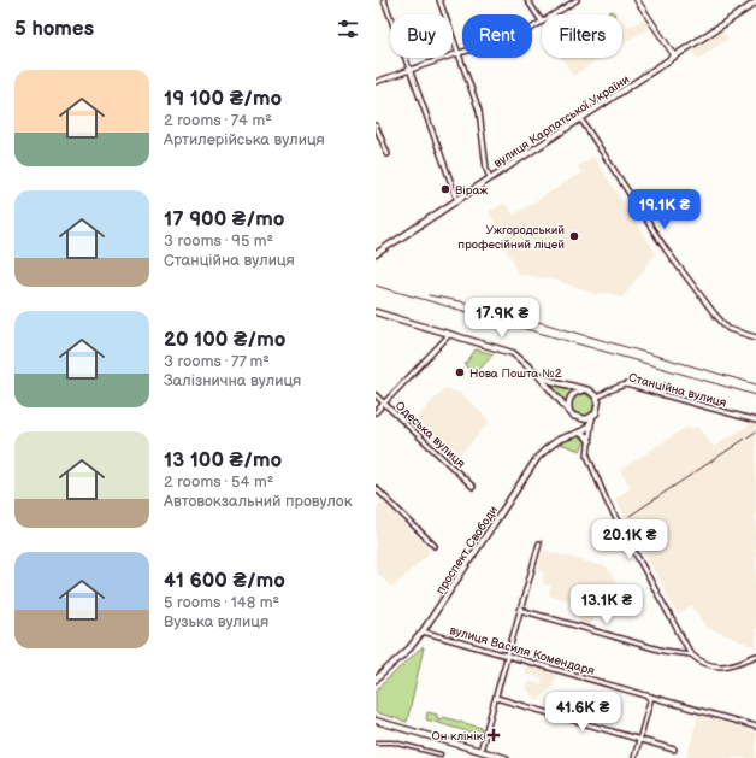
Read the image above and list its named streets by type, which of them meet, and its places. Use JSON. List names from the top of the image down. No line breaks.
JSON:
{"streets":{"main road":["вулиця Карпатської України","проспект Свободи"],"street":["Станційна вулиця","Одеська вулиця","вулиця Василя Комендаря"]},"crossings":[["Станційна вулиця","проспект Свободи"],["проспект Свободи","вулиця Василя Комендаря"]],"places":{"other":["Віраж","Ужгородський професійний ліцей","Нова Пошта №2"],"health":["Он клінік"]},"page":{"heading":"5 homes","chip":["Buy","Rent","Filters"],"list":[{"name":"19 100 ₴/mo","note":"2 rooms · 74 m² · Артилерійська вулиця"},{"name":"17 900 ₴/mo","note":"3 rooms · 95 m² · Станційна вулиця"},{"name":"20 100 ₴/mo","note":"3 rooms · 77 m² · Залізнична вулиця"},{"name":"13 100 ₴/mo","note":"2 rooms · 54 m² · Автовокзальний провулок"},{"name":"41 600 ₴/mo","note":"5 rooms · 148 m² · Вузька вулиця"}],"price":["19.1K ₴","17.9K ₴","20.1K ₴","13.1K ₴","41.6K ₴"]}}
